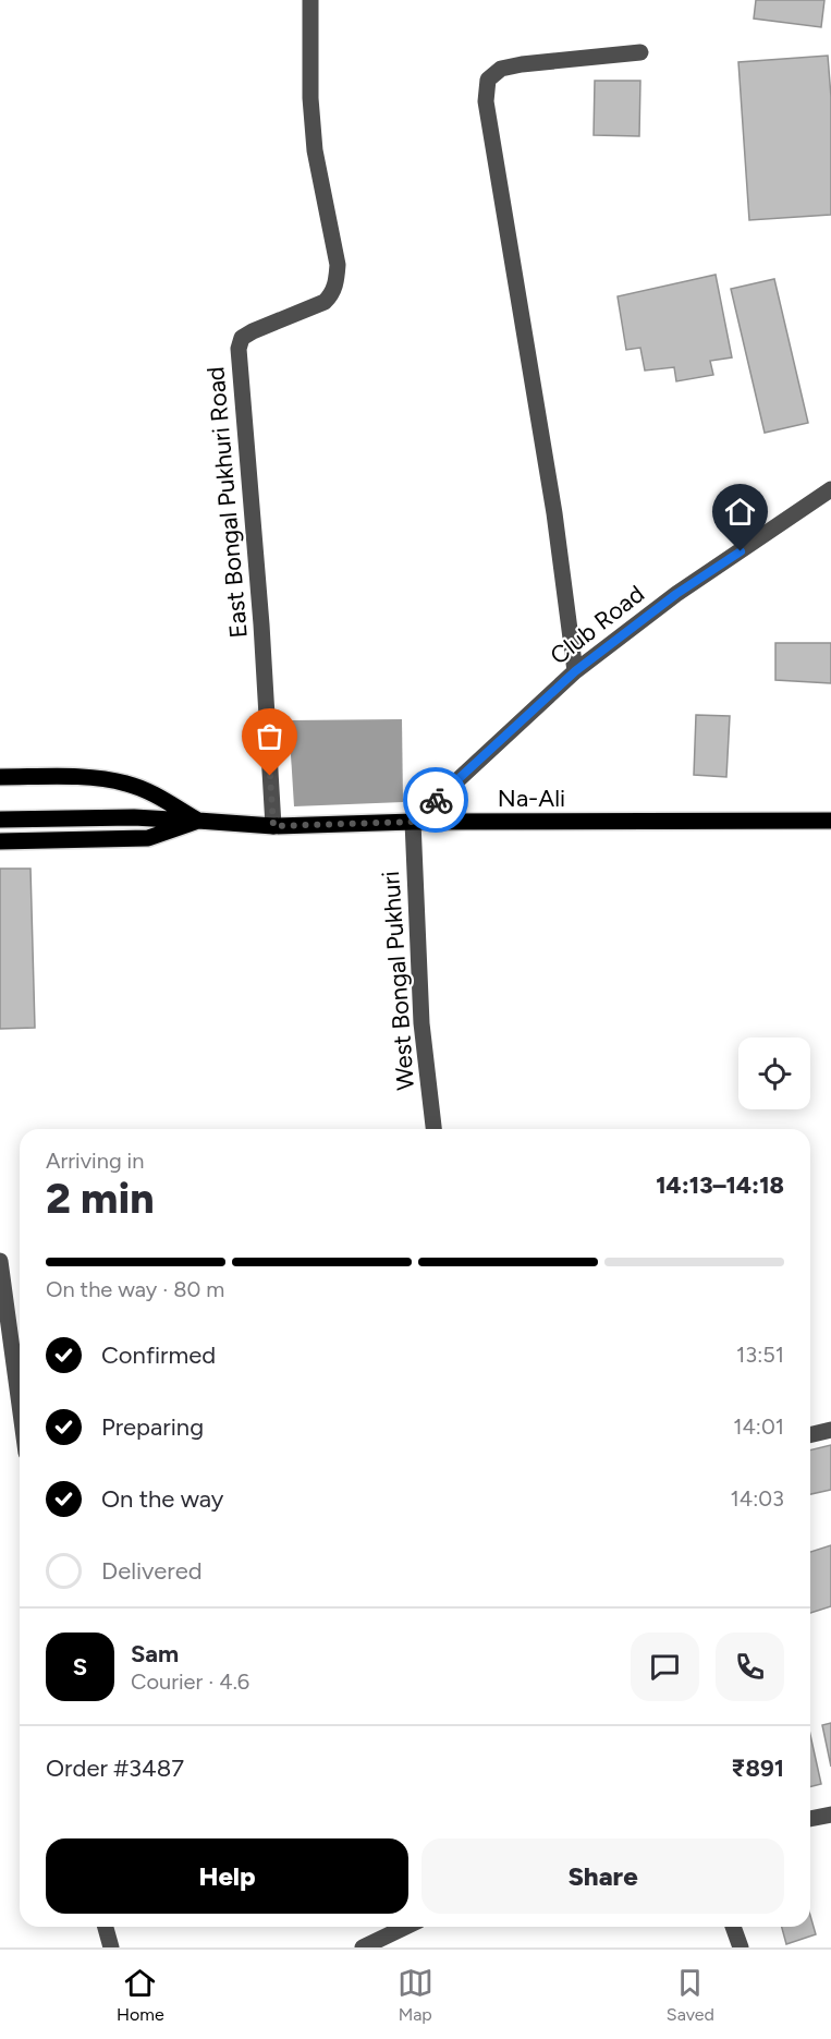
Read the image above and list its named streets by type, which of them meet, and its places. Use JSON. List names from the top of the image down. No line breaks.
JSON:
{"streets":{"main road":["Na-Ali"],"street":["East Bongal Pukhuri Road","Club Road","West Bongal Pukhuri"]},"crossings":[["East Bongal Pukhuri Road","Na-Ali"],["Club Road","Na-Ali"],["Club Road","West Bongal Pukhuri"],["Na-Ali","West Bongal Pukhuri"]],"page":{"heading":["2 min","Arriving in","14:13–14:18"],"panel":["Sam","Courier · 4.6","Order #3487","₹891"],"bar":"On the way · 80 m","list":[["Confirmed","13:51"],["Preparing","14:01"],["On the way","14:03"],"Delivered"],"round":"S","buttons":["Help","Share"],"tabs":["Home","Map","Saved"]}}
